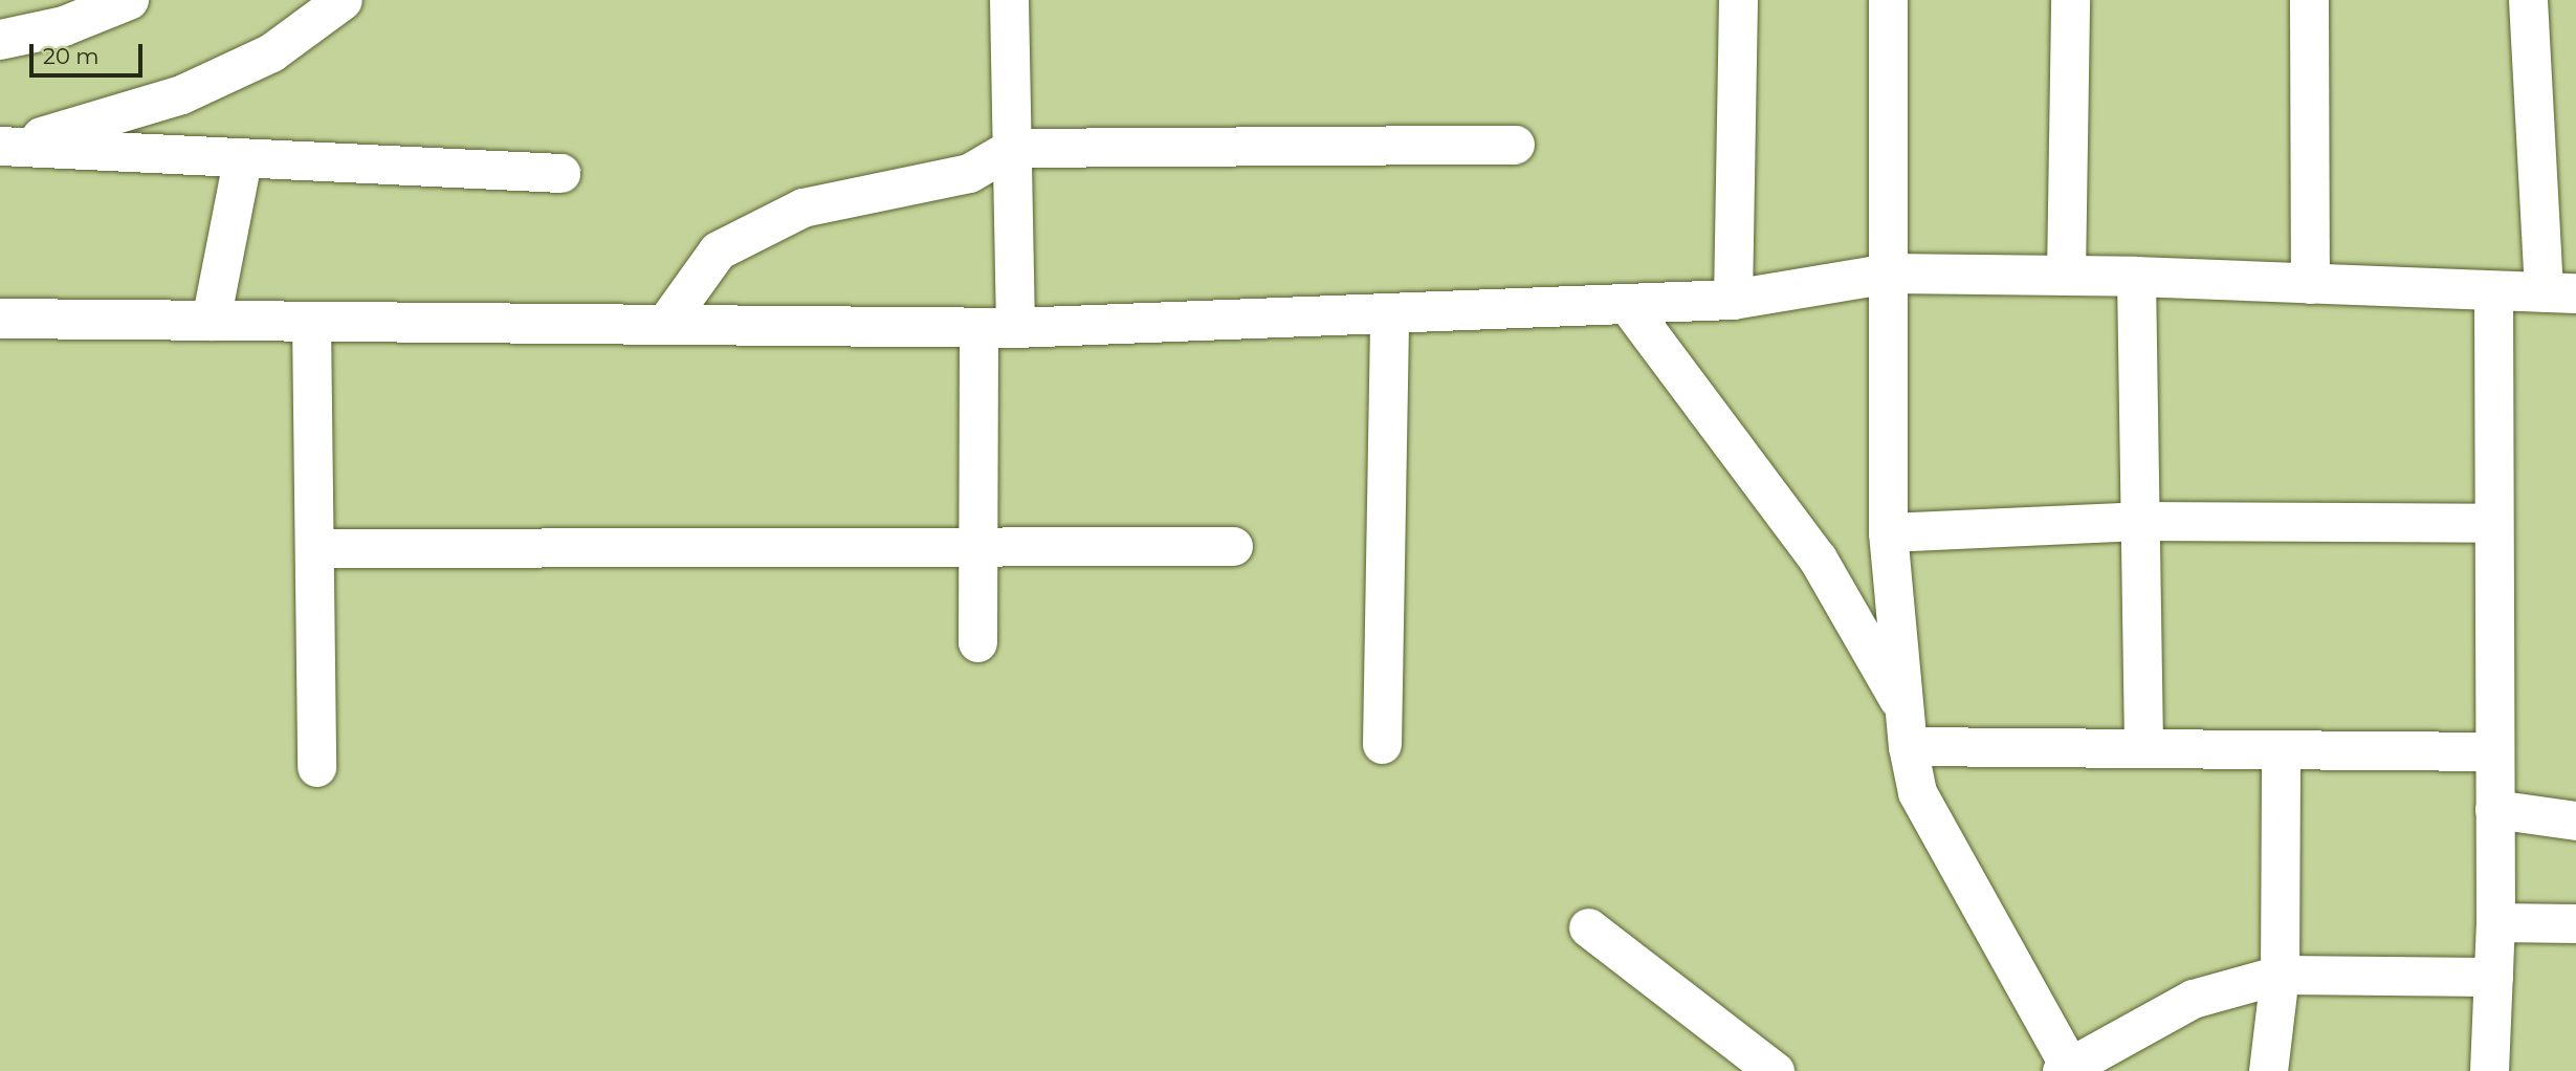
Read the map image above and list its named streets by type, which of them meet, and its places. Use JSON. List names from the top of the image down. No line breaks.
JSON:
{"scale_bar":"20 m"}
